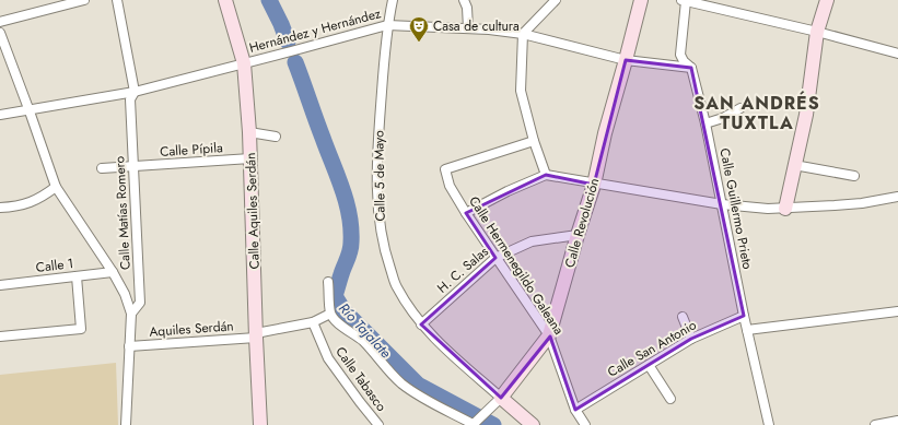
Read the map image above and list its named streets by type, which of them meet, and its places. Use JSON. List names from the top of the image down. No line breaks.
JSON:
{"streets":{"street":["Hernández y Hernández","Calle Pípila","Calle 5 de Mayo","Calle Guillermo Prieto","Calle Aquiles Serdán","Calle Matías Romero","Calle Revolución","Calle 1","Calle Hermenegildo Galeana","H. C. Salas","Aquiles Serdán","Calle San Antonio","Calle Tabasco"]},"crossings":[["Hernández y Hernández","Calle 5 de Mayo"],["Hernández y Hernández","Calle Guillermo Prieto"],["Hernández y Hernández","Calle Aquiles Serdán"],["Hernández y Hernández","Calle Matías Romero"],["Hernández y Hernández","Calle Revolución"],["Calle Pípila","Calle Aquiles Serdán"],["Calle Pípila","Calle Matías Romero"],["Calle 5 de Mayo","Calle Revolución"],["Calle 5 de Mayo","H. C. Salas"],["Calle Guillermo Prieto","Calle San Antonio"],["Calle Aquiles Serdán","Aquiles Serdán"],["Calle Matías Romero","Aquiles Serdán"],["Calle Revolución","Calle Hermenegildo Galeana"],["Calle Revolución","H. C. Salas"],["Calle Hermenegildo Galeana","H. C. Salas"],["Calle Hermenegildo Galeana","Calle San Antonio"],["Aquiles Serdán","Calle Tabasco"]],"districts":["SAN ANDRÉS TUXTLA"],"water":["Río Tajalate"],"places":{"theatre":["Casa de cultura"]}}
